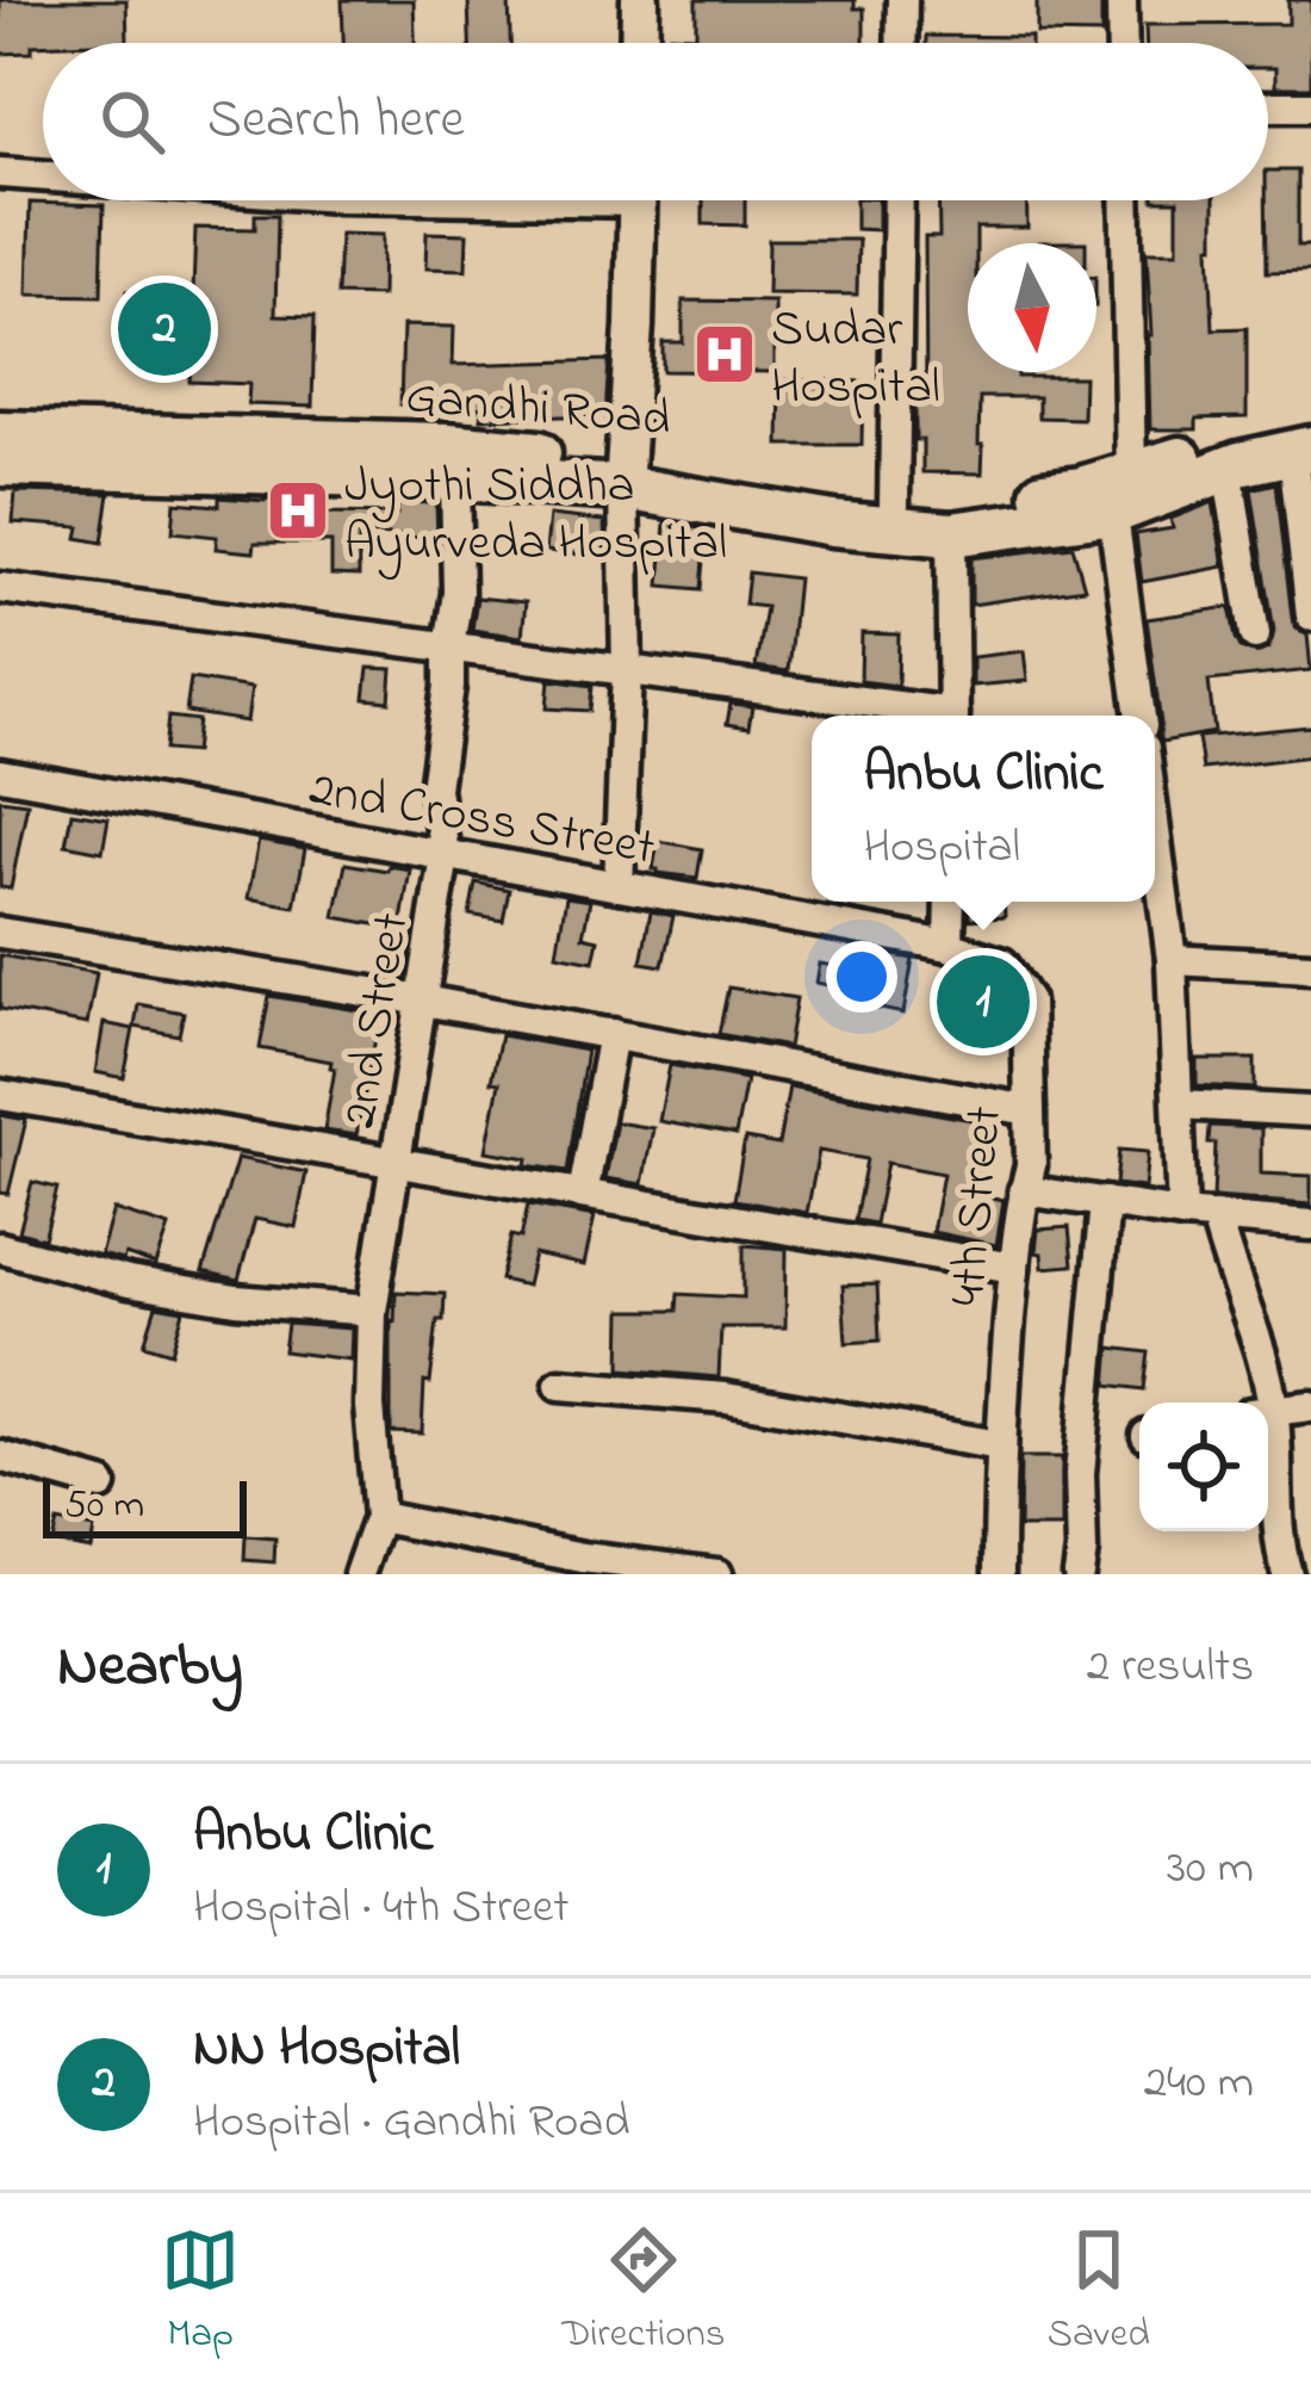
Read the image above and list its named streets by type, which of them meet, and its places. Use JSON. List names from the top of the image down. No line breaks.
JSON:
{"streets":{"main road":["Gandhi Road"],"street":["2nd Cross Street","2nd Street","4th Street"]},"crossings":[["Gandhi Road","2nd Street"],["2nd Cross Street","2nd Street"],["2nd Cross Street","4th Street"]],"places":{"hospital":["Sudar Hospital","Jyothi Siddha Ayurveda Hospital"]},"scale_bar":"50 m","north":"bottom","page":{"search":"Search here","pins":["2","1"],"popup":["Anbu Clinic","Hospital"],"scale":"50 m","heading":["Nearby","2 results"],"list":[{"mark":"1","name":"Anbu Clinic","note":"Hospital · 4th Street","value":"30 m"},{"mark":"2","name":"NN Hospital","note":"Hospital · Gandhi Road","value":"240 m"}],"nav":["Map","Directions","Saved"]}}
